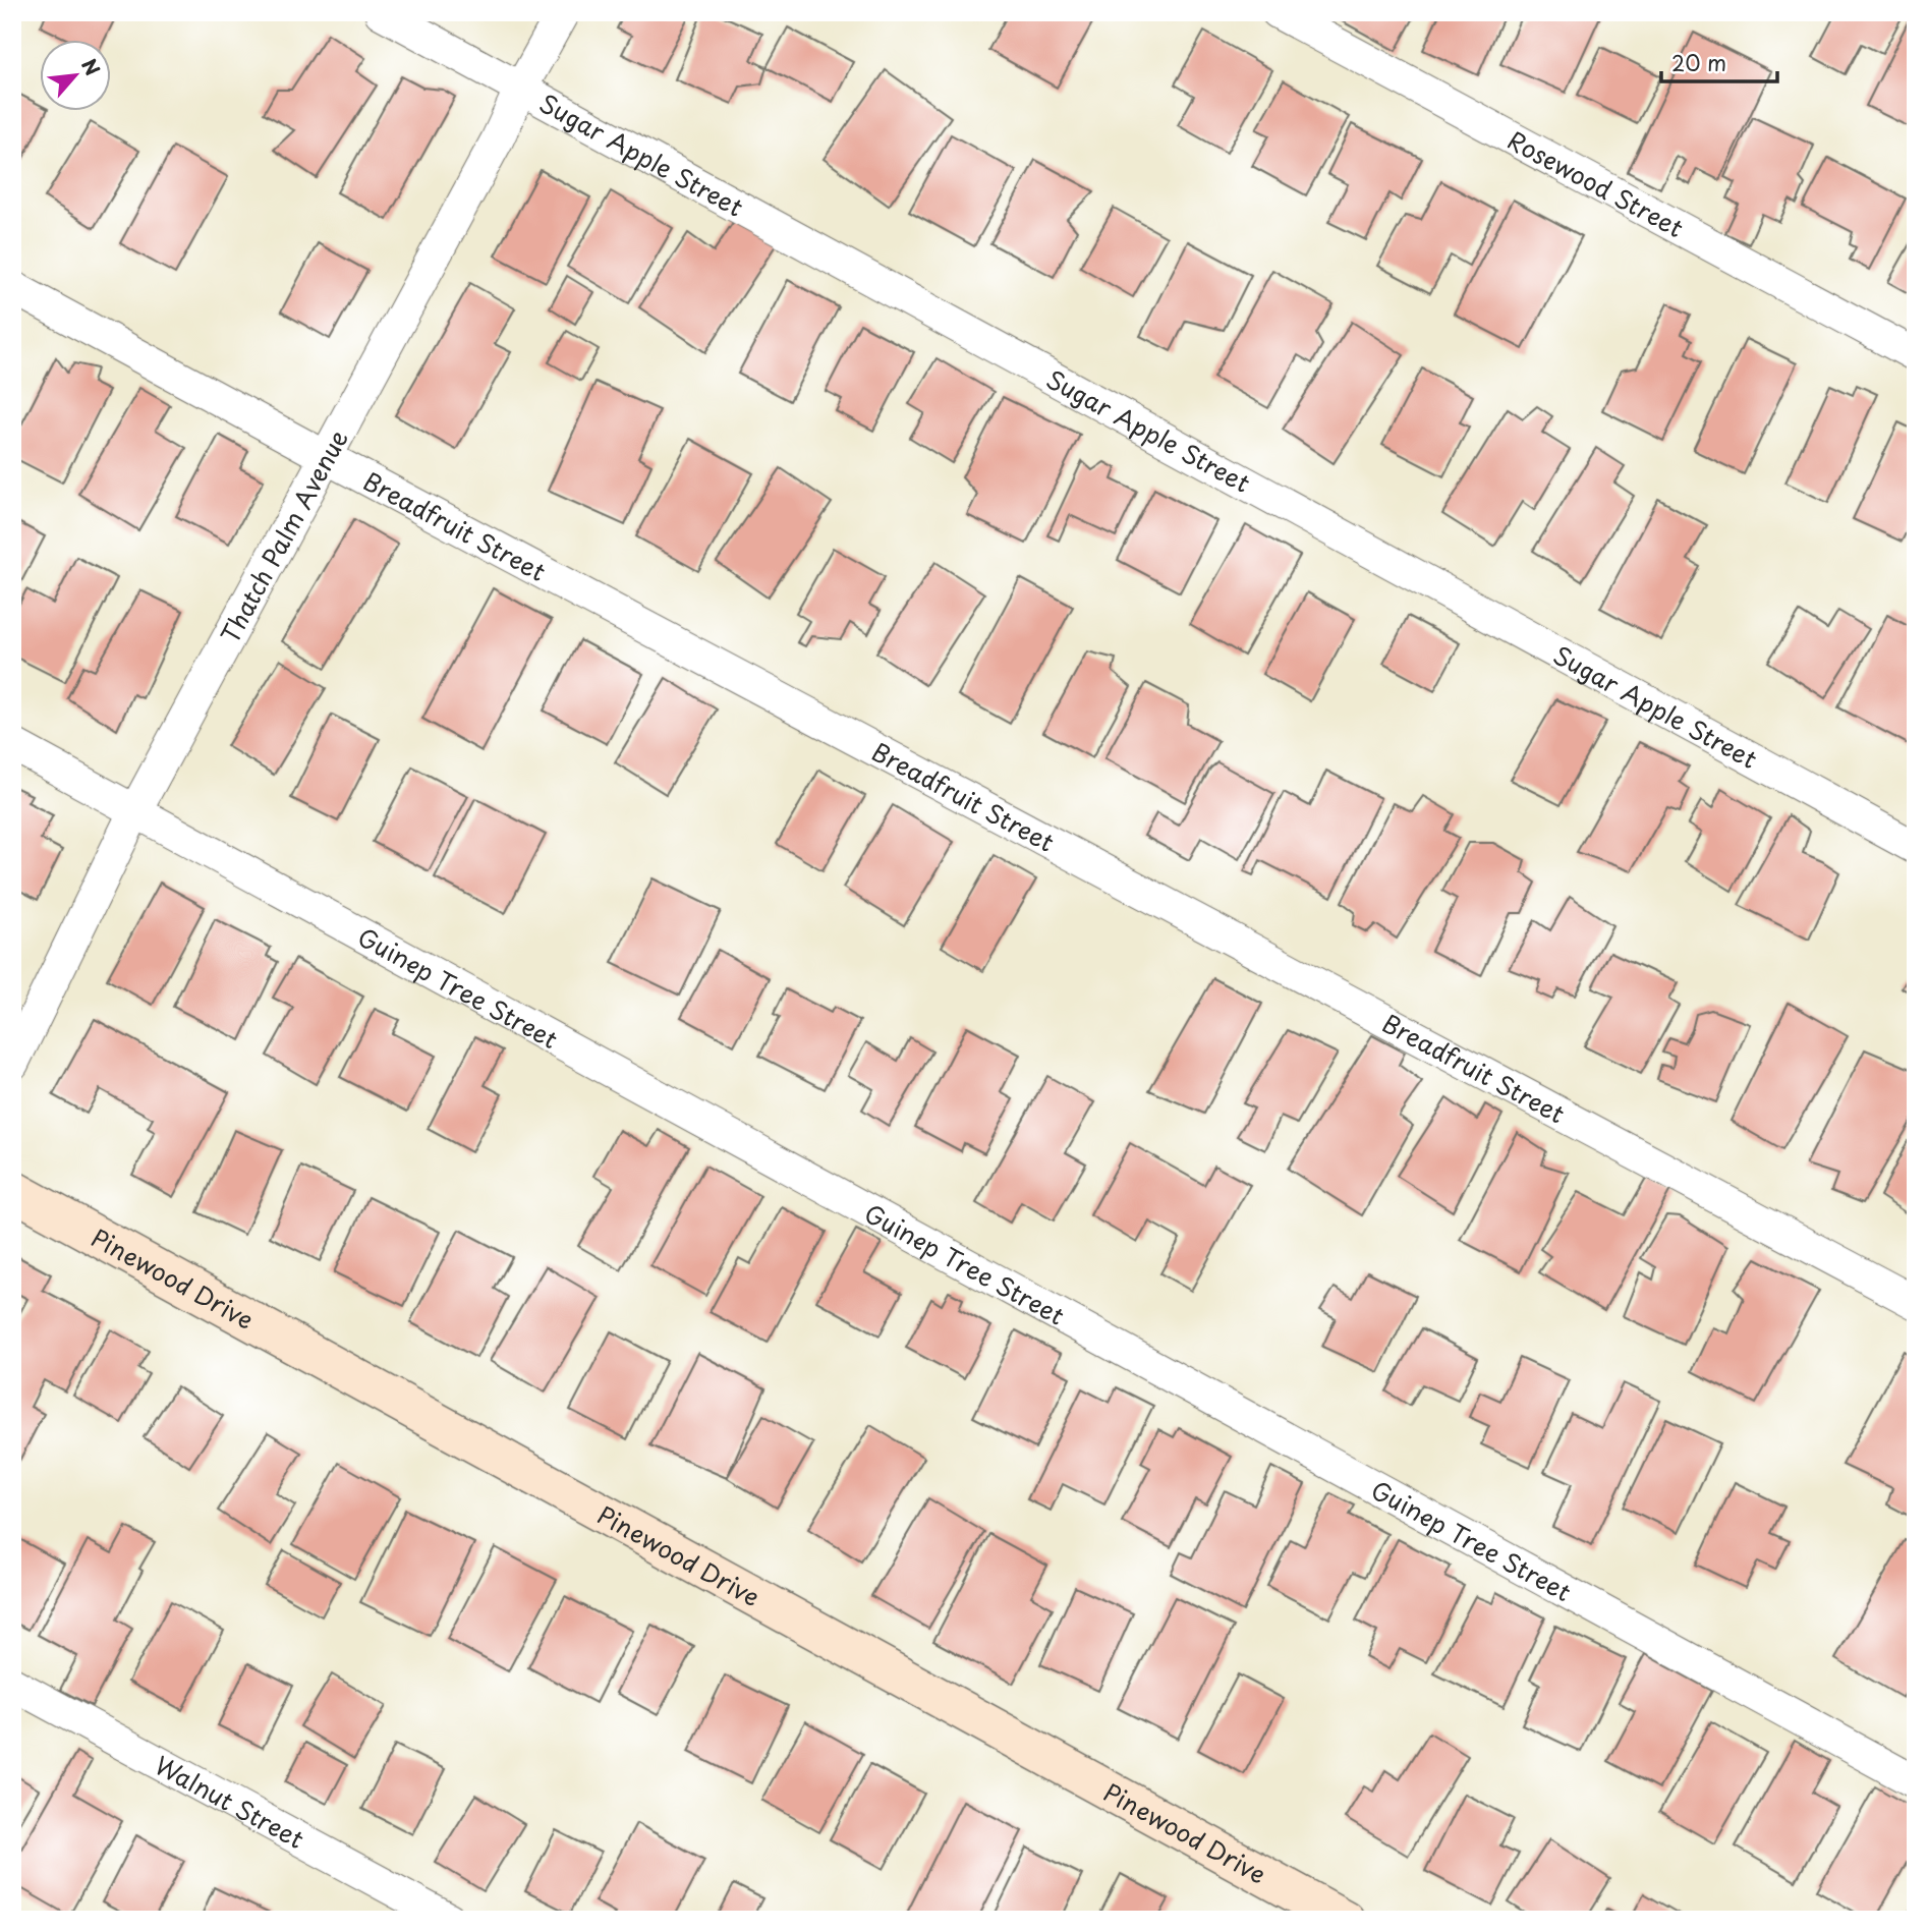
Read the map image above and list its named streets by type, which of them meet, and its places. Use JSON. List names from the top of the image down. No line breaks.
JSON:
{"streets":{"main road":["Pinewood Drive"],"street":["Sugar Apple Street","Rosewood Street","Breadfruit Street","Thatch Palm Avenue","Guinep Tree Street","Walnut Street"]},"crossings":[["Sugar Apple Street","Thatch Palm Avenue"],["Breadfruit Street","Thatch Palm Avenue"],["Thatch Palm Avenue","Guinep Tree Street"]],"scale_bar":"20 m","north":"top right"}
